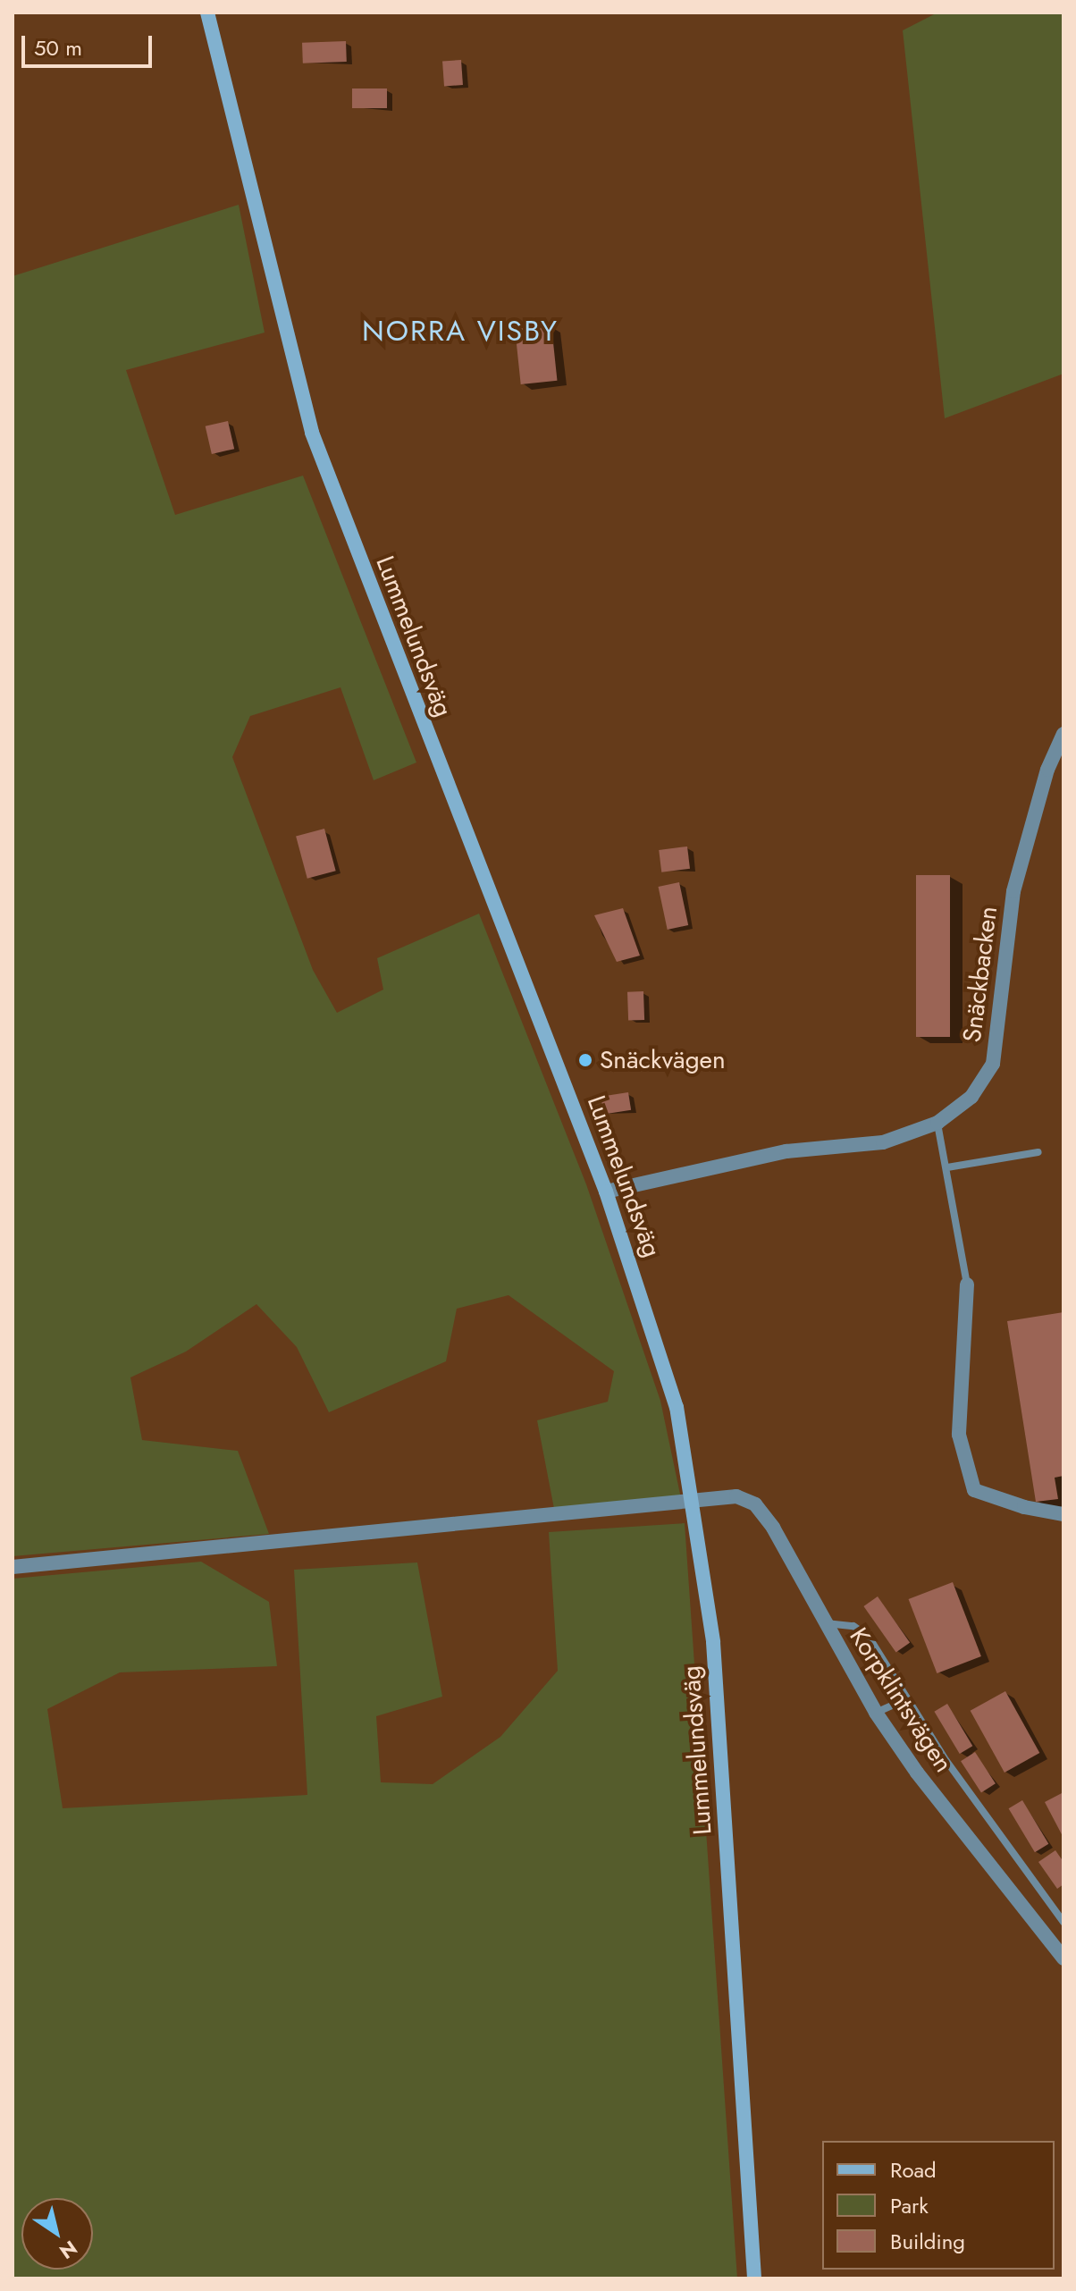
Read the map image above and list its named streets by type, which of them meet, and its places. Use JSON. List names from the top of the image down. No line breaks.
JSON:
{"streets":{"main road":["Lummelundsväg"],"street":["Snäckbacken","Korpklintsvägen"]},"crossings":[["Lummelundsväg","Snäckbacken"],["Lummelundsväg","Korpklintsvägen"]],"districts":["NORRA VISBY"],"places":["Snäckvägen"],"legend":["Road","Park","Building"],"scale_bar":"50 m","north":"bottom right"}
